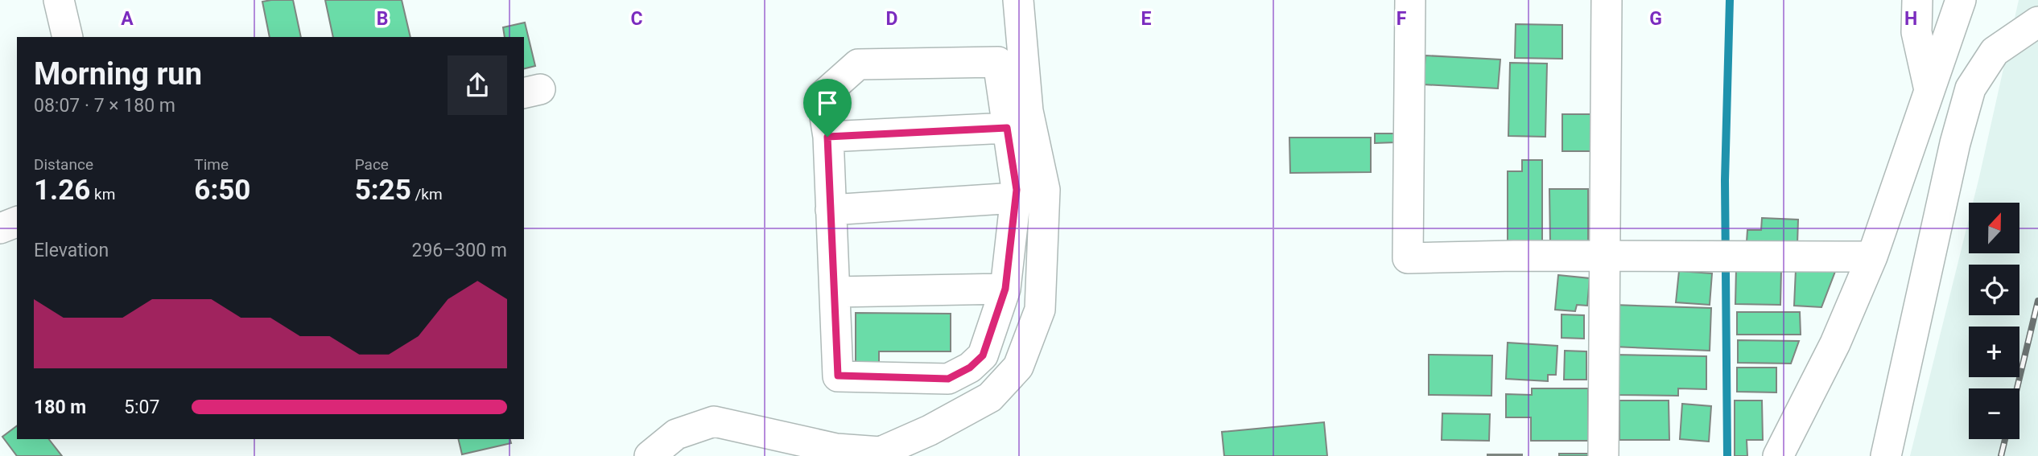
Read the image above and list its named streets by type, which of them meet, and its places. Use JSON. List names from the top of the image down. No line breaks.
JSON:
{"north":"top","page":{"heading":["Morning run","08:07 · 7 × 180 m"],"stats":[["Distance","1.26 km"],["Time","6:50"],["Pace","5:25 /km"]],"map_buttons":["+","−"],"chart":["Elevation","296–300 m"],"list":[{"name":"180 m","note":"5:07"}]},"grid":{"columns":["A","B","C","D","E","F","G","H"]}}
